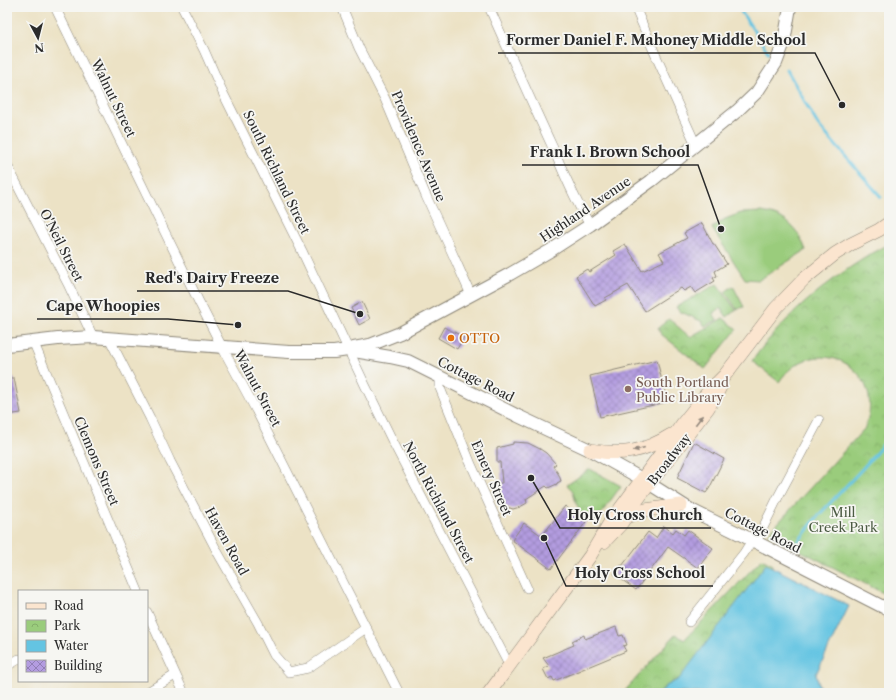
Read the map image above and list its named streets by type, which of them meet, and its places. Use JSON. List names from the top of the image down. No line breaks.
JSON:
{"streets":{"main road":["Broadway"],"street":["Walnut Street","Providence Avenue","South Richland Street","Highland Avenue","O'Neil Street","Cottage Road","Clemons Street","Emery Street","North Richland Street","Haven Road"]},"crossings":[["Walnut Street","Cottage Road"],["Walnut Street","Haven Road"],["Providence Avenue","Highland Avenue"],["South Richland Street","Highland Avenue"],["South Richland Street","Cottage Road"],["South Richland Street","North Richland Street"],["Highland Avenue","Cottage Road"],["Highland Avenue","North Richland Street"],["O'Neil Street","Cottage Road"],["Cottage Road","Broadway"],["Cottage Road","Clemons Street"],["Cottage Road","Emery Street"],["Cottage Road","North Richland Street"],["Cottage Road","Haven Road"],["Broadway","North Richland Street"]],"parks":["Mill Creek Park"],"places":["Former Daniel F. Mahoney Middle School","Frank I. Brown School","Red's Dairy Freeze","Cape Whoopies","OTTO","South Portland Public Library","Holy Cross Church","Holy Cross School"],"legend":["Road","Park","Water","Building"],"north":"bottom"}
